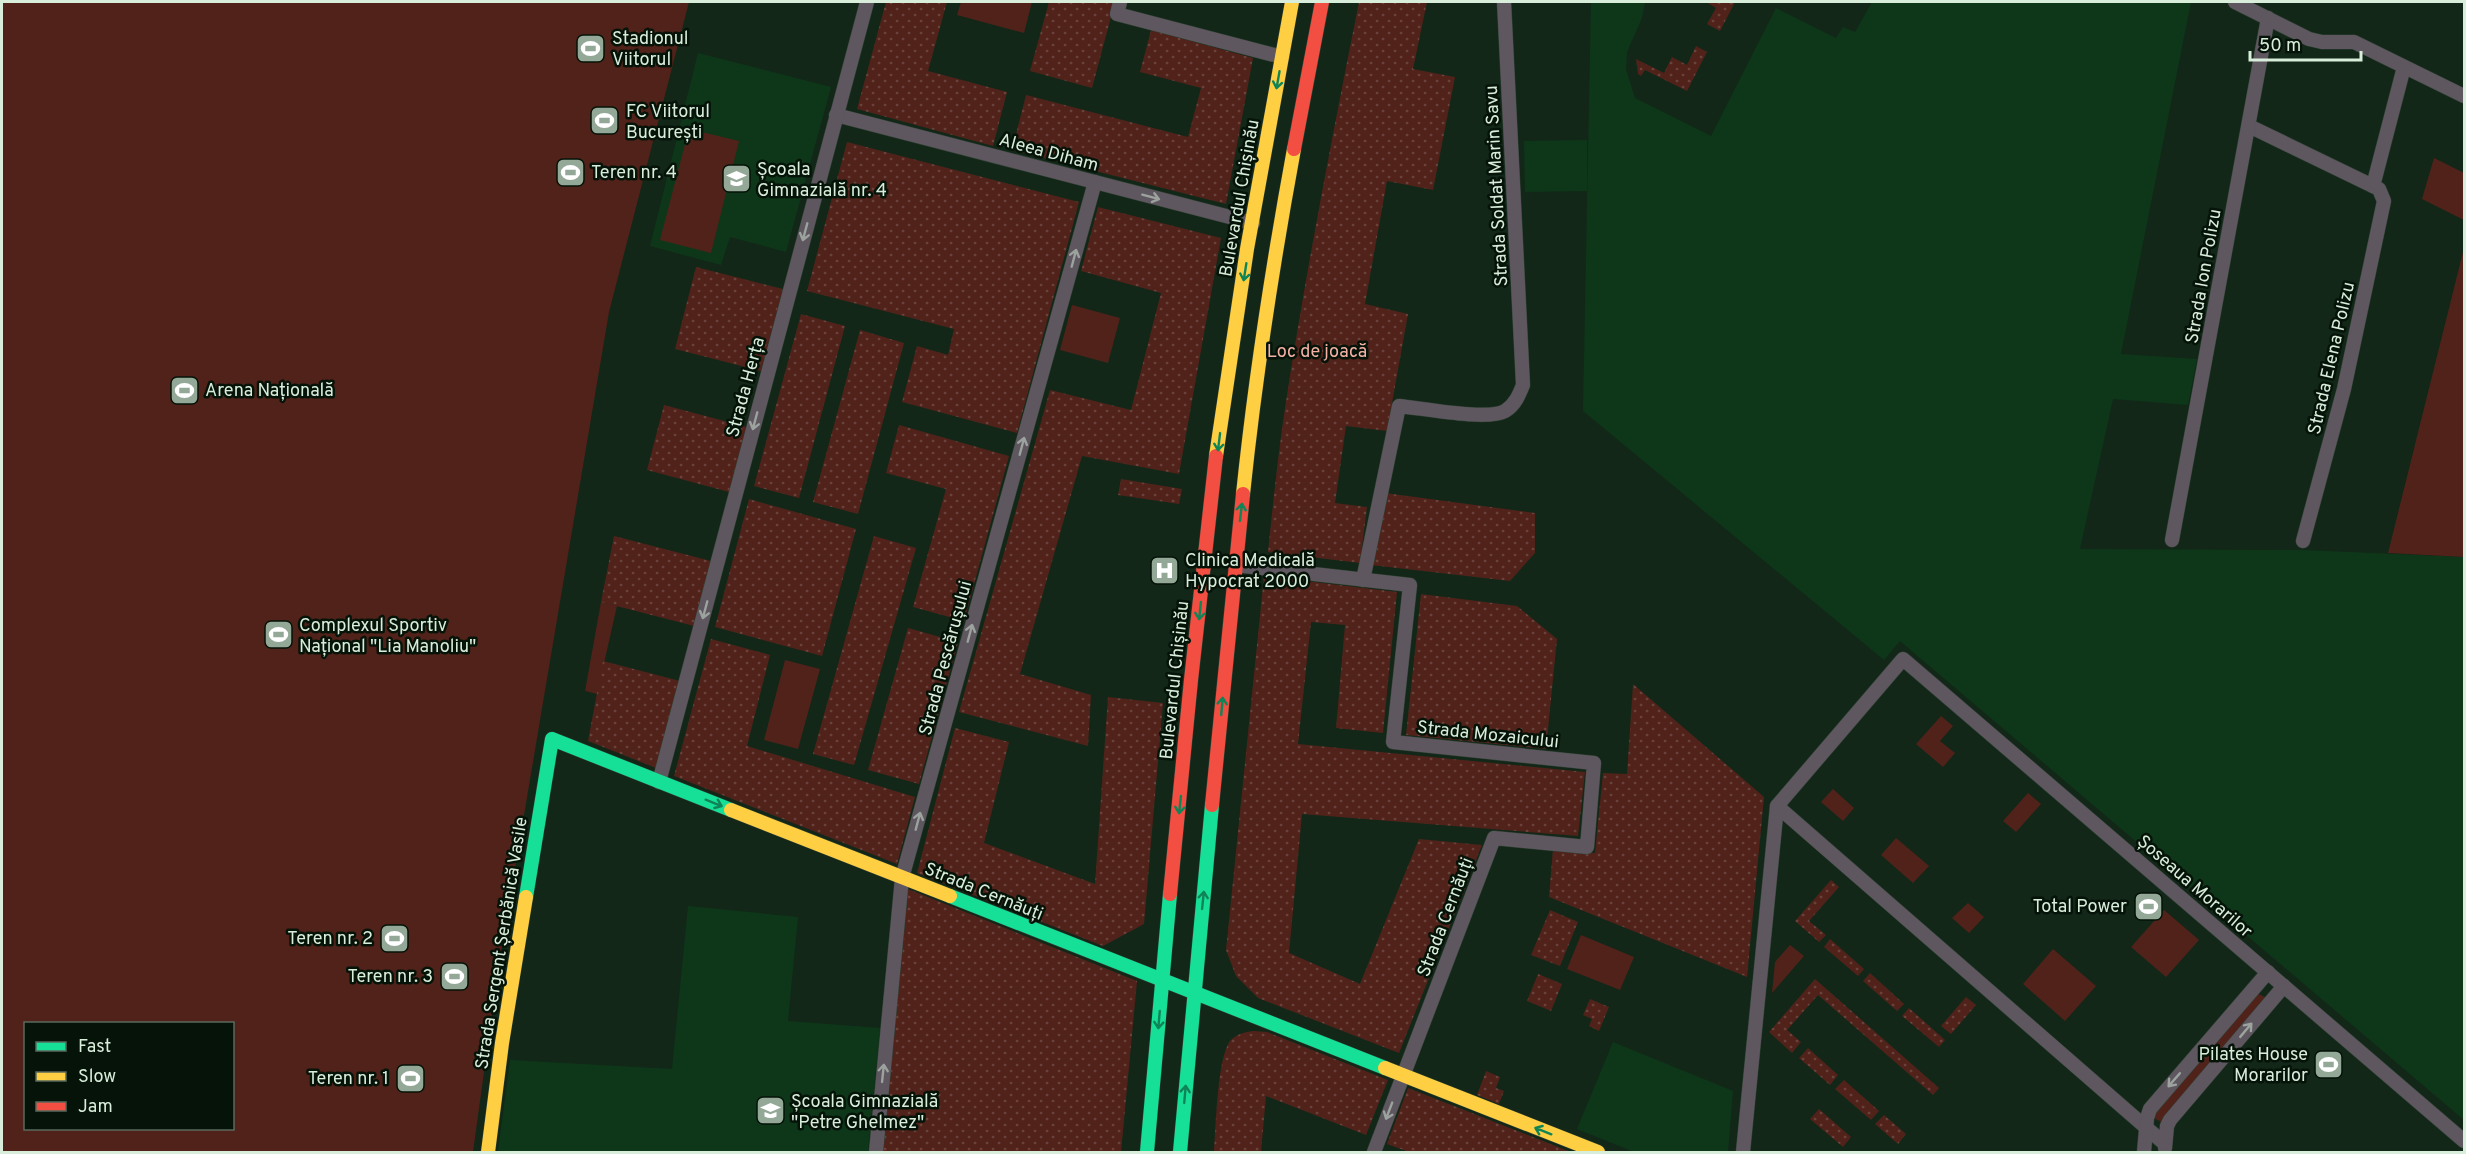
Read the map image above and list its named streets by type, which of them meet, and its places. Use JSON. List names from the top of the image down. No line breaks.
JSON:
{"streets":{"main road":["Bulevardul Chișinău","Strada Cernăuți","Strada Sergent Șerbănică Vasile"],"street":["Aleea Diham","Strada Soldat Marin Savu","Strada Ion Polizu","Strada Elena Polizu","Strada Herța","Strada Pescărușului","Strada Mozaicului","Șoseaua Morarilor"]},"crossings":[["Aleea Diham","Bulevardul Chișinău"],["Aleea Diham","Strada Herța"],["Aleea Diham","Strada Pescărușului"],["Strada Soldat Marin Savu","Strada Mozaicului"],["Bulevardul Chișinău","Strada Cernăuți"],["Strada Herța","Strada Cernăuți"],["Strada Pescărușului","Strada Cernăuți"],["Strada Mozaicului","Strada Cernăuți"],["Strada Cernăuți","Strada Sergent Șerbănică Vasile"]],"one_way":["Aleea Diham","Strada Herța","Strada Pescărușului"],"parks":["Loc de joacă"],"places":{"sports":["Stadionul Viitorul","FC Viitorul București","Teren nr. 4","Arena Națională","Complexul Sportiv Național \"Lia Manoliu\"","Total Power","Teren nr. 2","Teren nr. 3","Pilates House Morarilor","Teren nr. 1"],"school or university":["Școala Gimnazială nr. 4","Școala Gimnazială \"Petre Ghelmez\""],"hospital":["Clinica Medicală Hypocrat 2000"]},"legend":["Fast","Slow","Jam"],"scale_bar":"50 m"}
